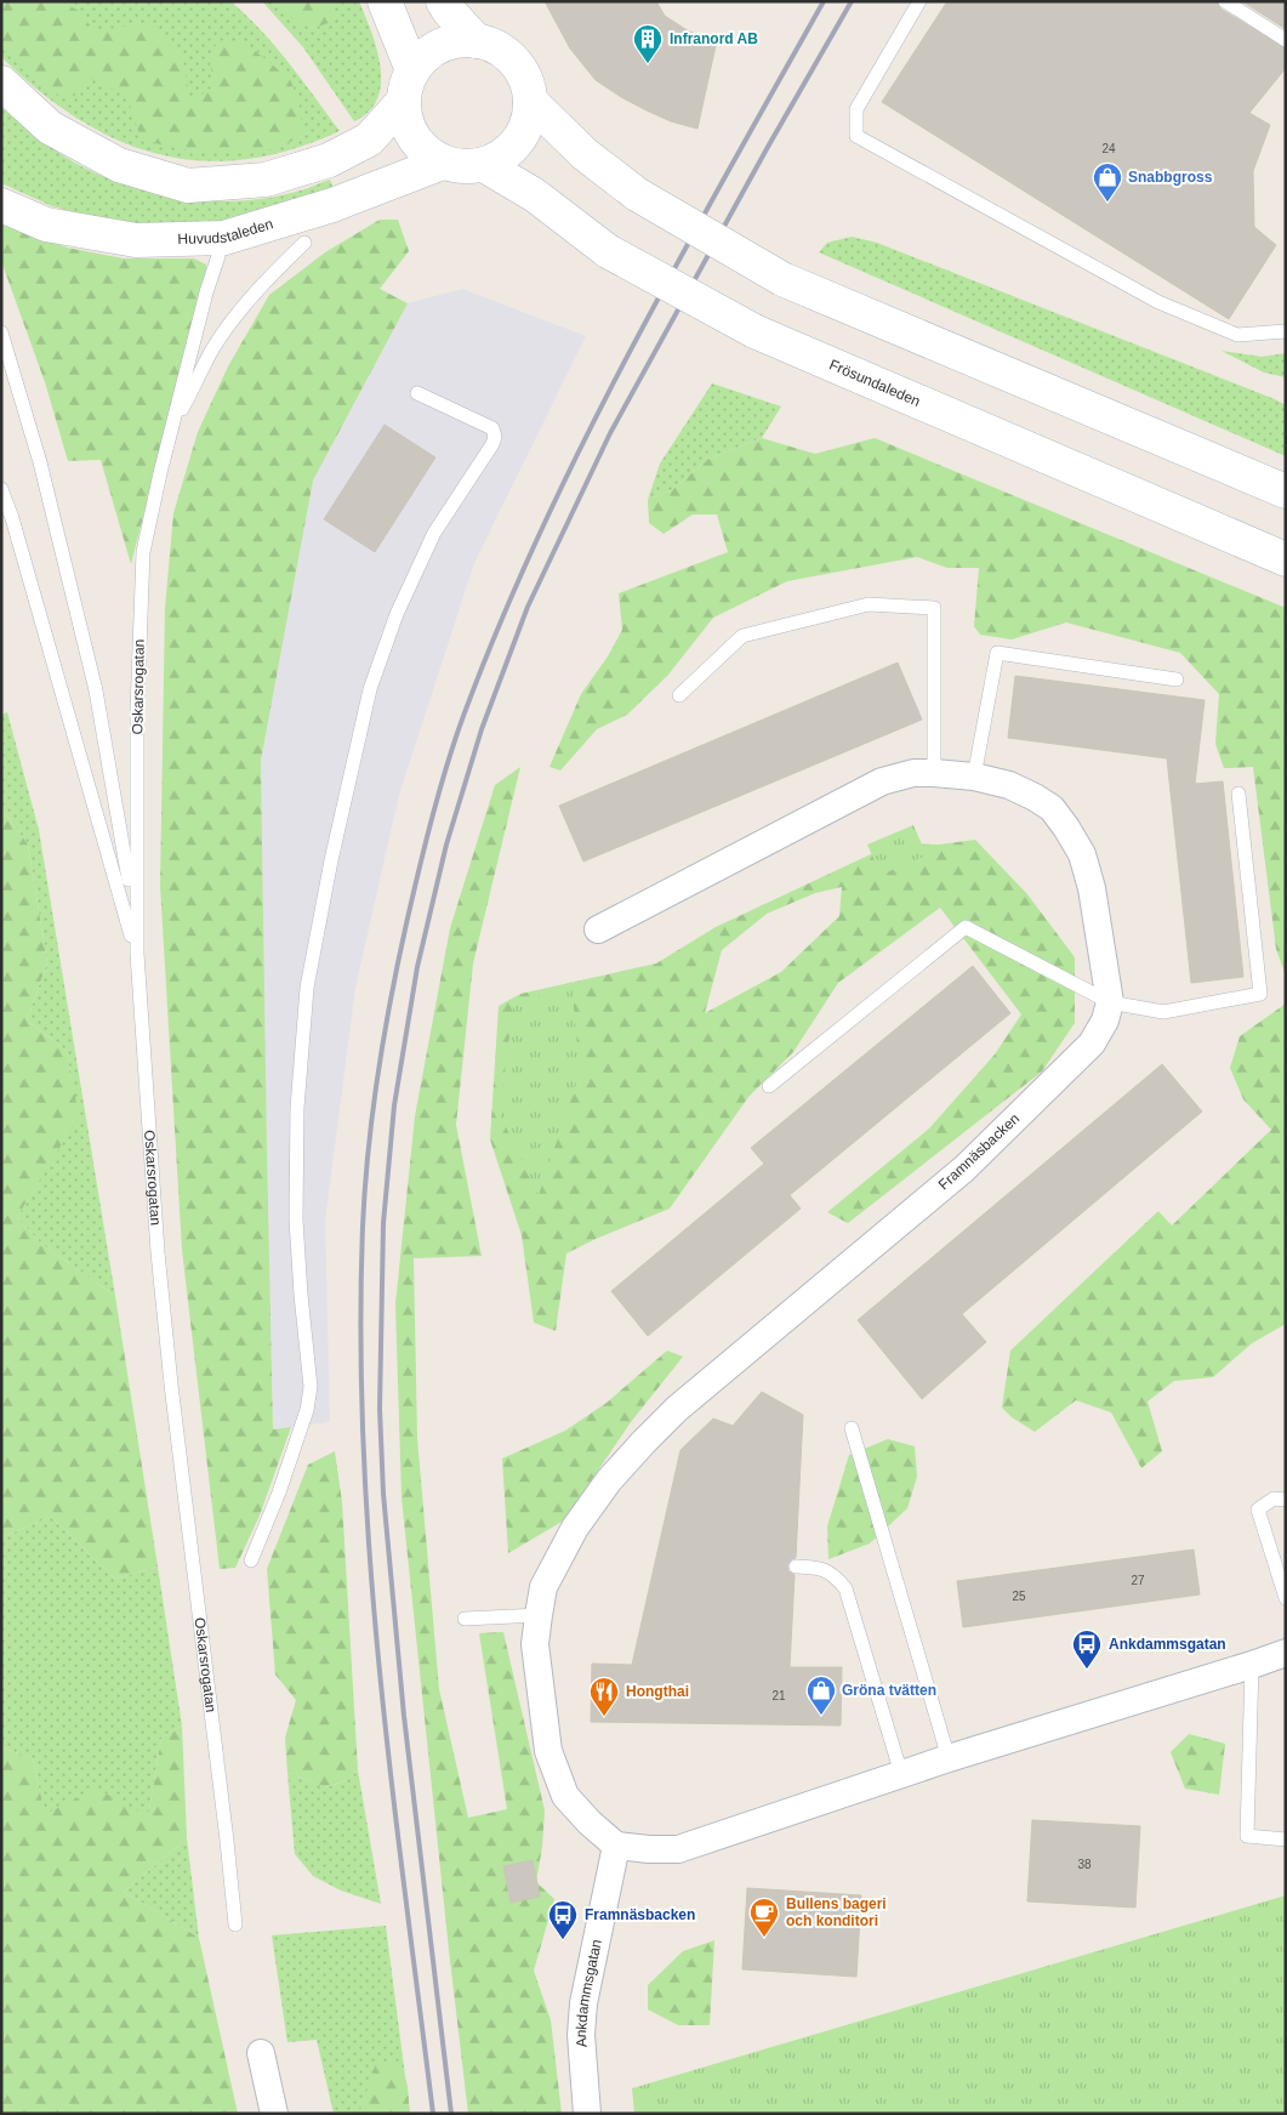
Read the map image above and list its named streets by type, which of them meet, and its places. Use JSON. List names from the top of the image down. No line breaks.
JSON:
{"streets":{"main road":["Huvudstaleden","Frösundaleden"],"street":["Framnäsbacken","Ankdammsgatan"],"lane":["Oskarsrogatan"]},"crossings":[["Huvudstaleden","Frösundaleden"],["Framnäsbacken","Ankdammsgatan"]],"places":{"building":["Infranord AB"],"shop":["Snabbgross","Gröna tvätten"],"bus stop":["Ankdammsgatan","Framnäsbacken"],"restaurant":["Hongthai"],"cafe":["Bullens bageri och konditori"]},"house_numbers":["24","27","25","21","38"]}
